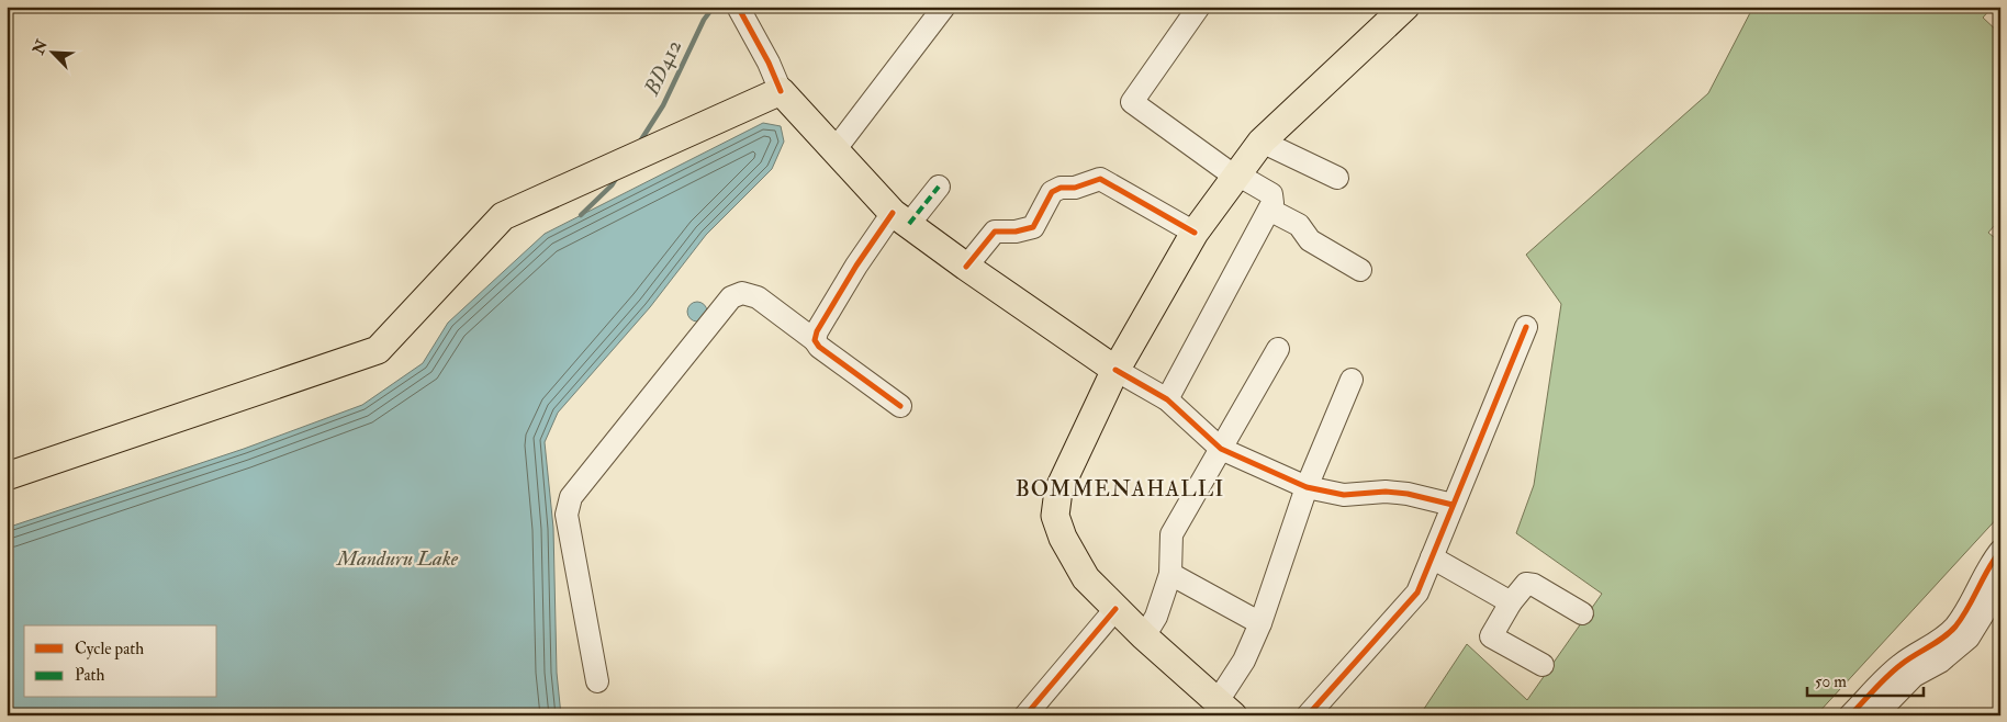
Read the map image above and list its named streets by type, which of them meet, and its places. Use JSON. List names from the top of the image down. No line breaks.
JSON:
{"districts":["BOMMENAHALLI"],"water":["BD412","Manduru Lake"],"legend":["Cycle path","Path"],"scale_bar":"50 m","north":"top left"}
